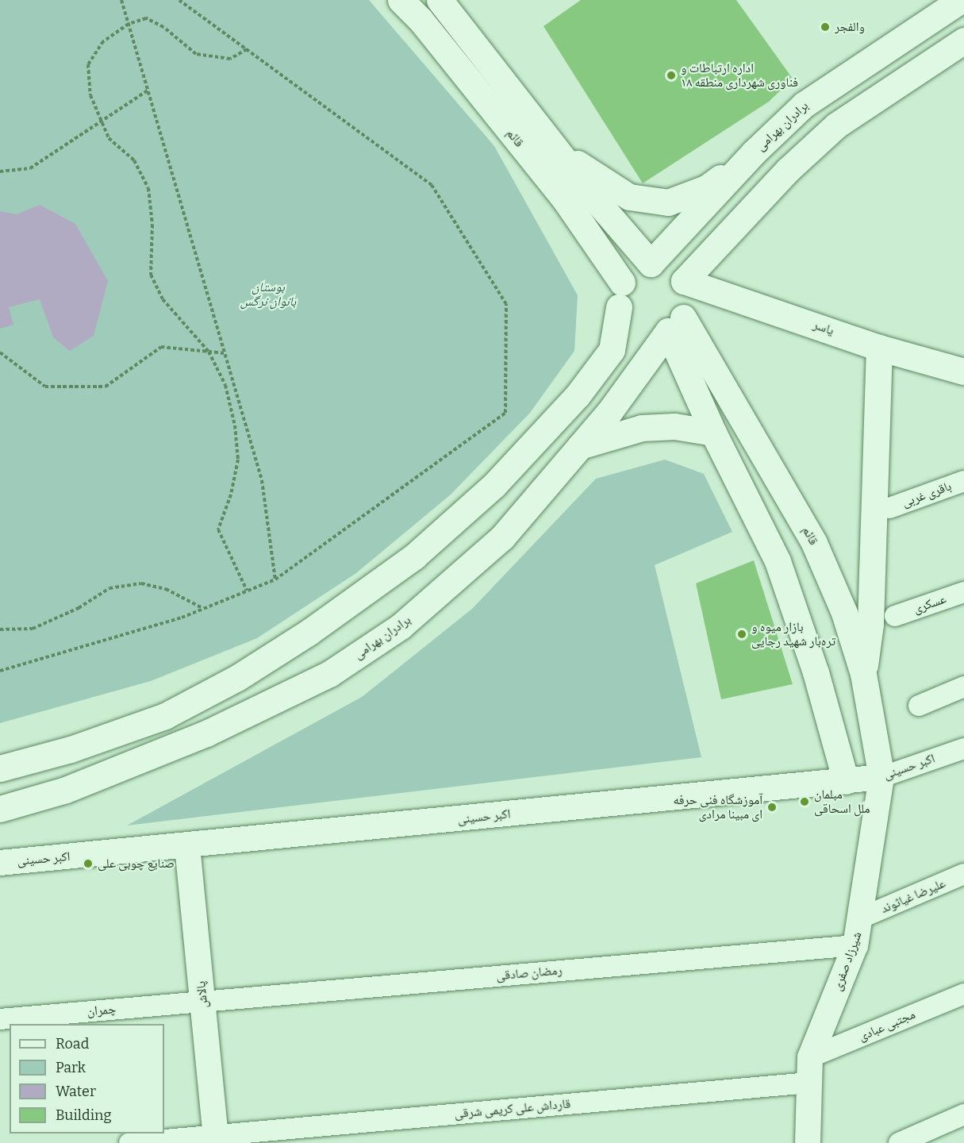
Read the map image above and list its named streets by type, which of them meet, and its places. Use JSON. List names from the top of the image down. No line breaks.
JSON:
{"streets":{"main road":["برادران بهرامی","قائم","یاسر"],"street":["باقری غربی","عسکری","اکبر حسینی","علیرضا غیاثوند","شیرزاد صفری","رمضان صادقی","پالاش","چمران","مجتبی عبادی","قارداش علی کریمی شرقی"]},"crossings":[["برادران بهرامی","قائم"],["برادران بهرامی","یاسر"],["قائم","یاسر"],["قائم","اکبر حسینی"],["قائم","شیرزاد صفری"],["اکبر حسینی","شیرزاد صفری"],["اکبر حسینی","پالاش"],["علیرضا غیاثوند","شیرزاد صفری"],["شیرزاد صفری","رمضان صادقی"],["شیرزاد صفری","مجتبی عبادی"],["شیرزاد صفری","قارداش علی کریمی شرقی"],["رمضان صادقی","پالاش"],["رمضان صادقی","چمران"],["پالاش","چمران"],["پالاش","قارداش علی کریمی شرقی"]],"parks":["بوستان بانوان نرگس"],"places":["والفجر","اداره ارتباطات و فناوری شهرداری منطقه ۱۸","بازار میوه و تره‌بار شهید رجایی","مبلمان ملل اسحاقی","آموزشگاه فنی حرفه ای مبینا مرادی","صنایع چوبی علی"],"legend":["Road","Park","Water","Building"]}
